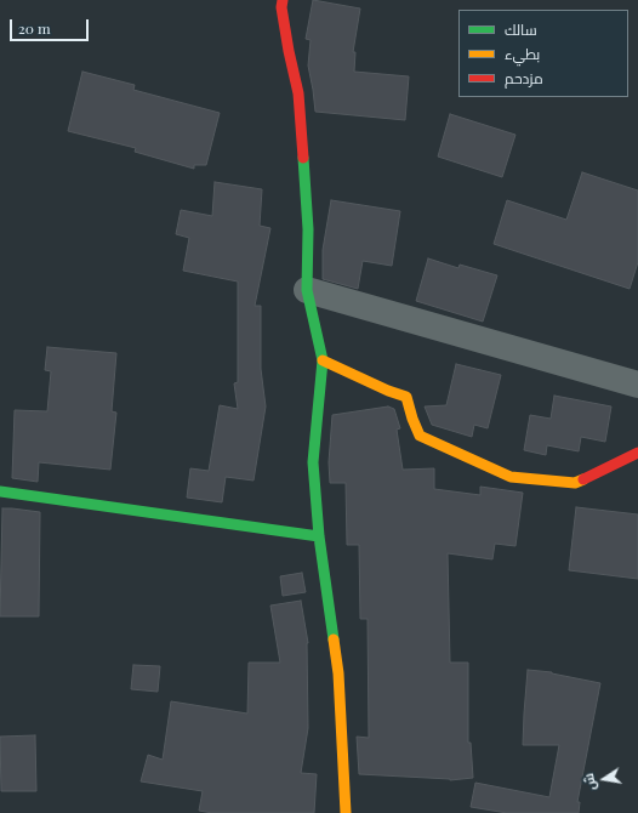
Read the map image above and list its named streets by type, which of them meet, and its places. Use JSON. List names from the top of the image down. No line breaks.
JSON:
{"legend":["سالك","بطيء","مزدحم"],"scale_bar":"20 m","north":"left"}
